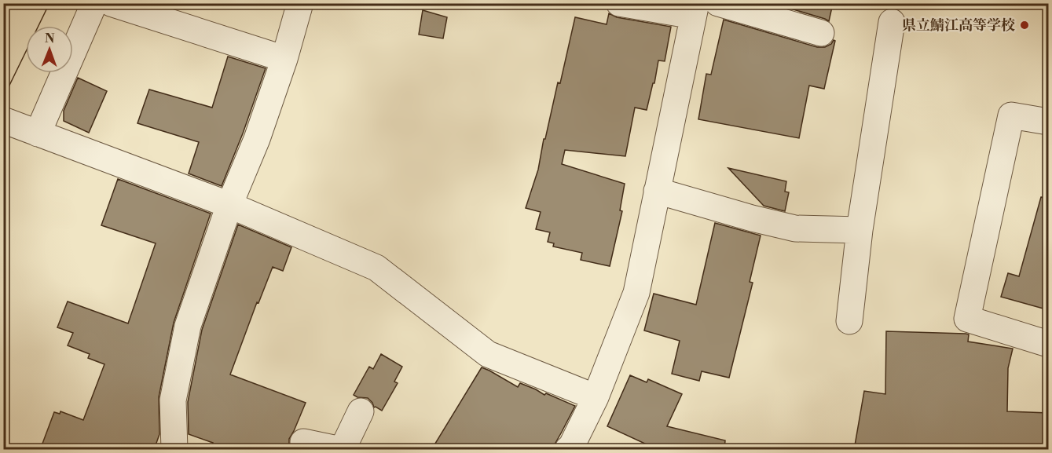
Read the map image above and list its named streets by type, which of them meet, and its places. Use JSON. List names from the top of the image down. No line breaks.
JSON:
{"places":["県立鯖江高等学校"],"north":"top"}
